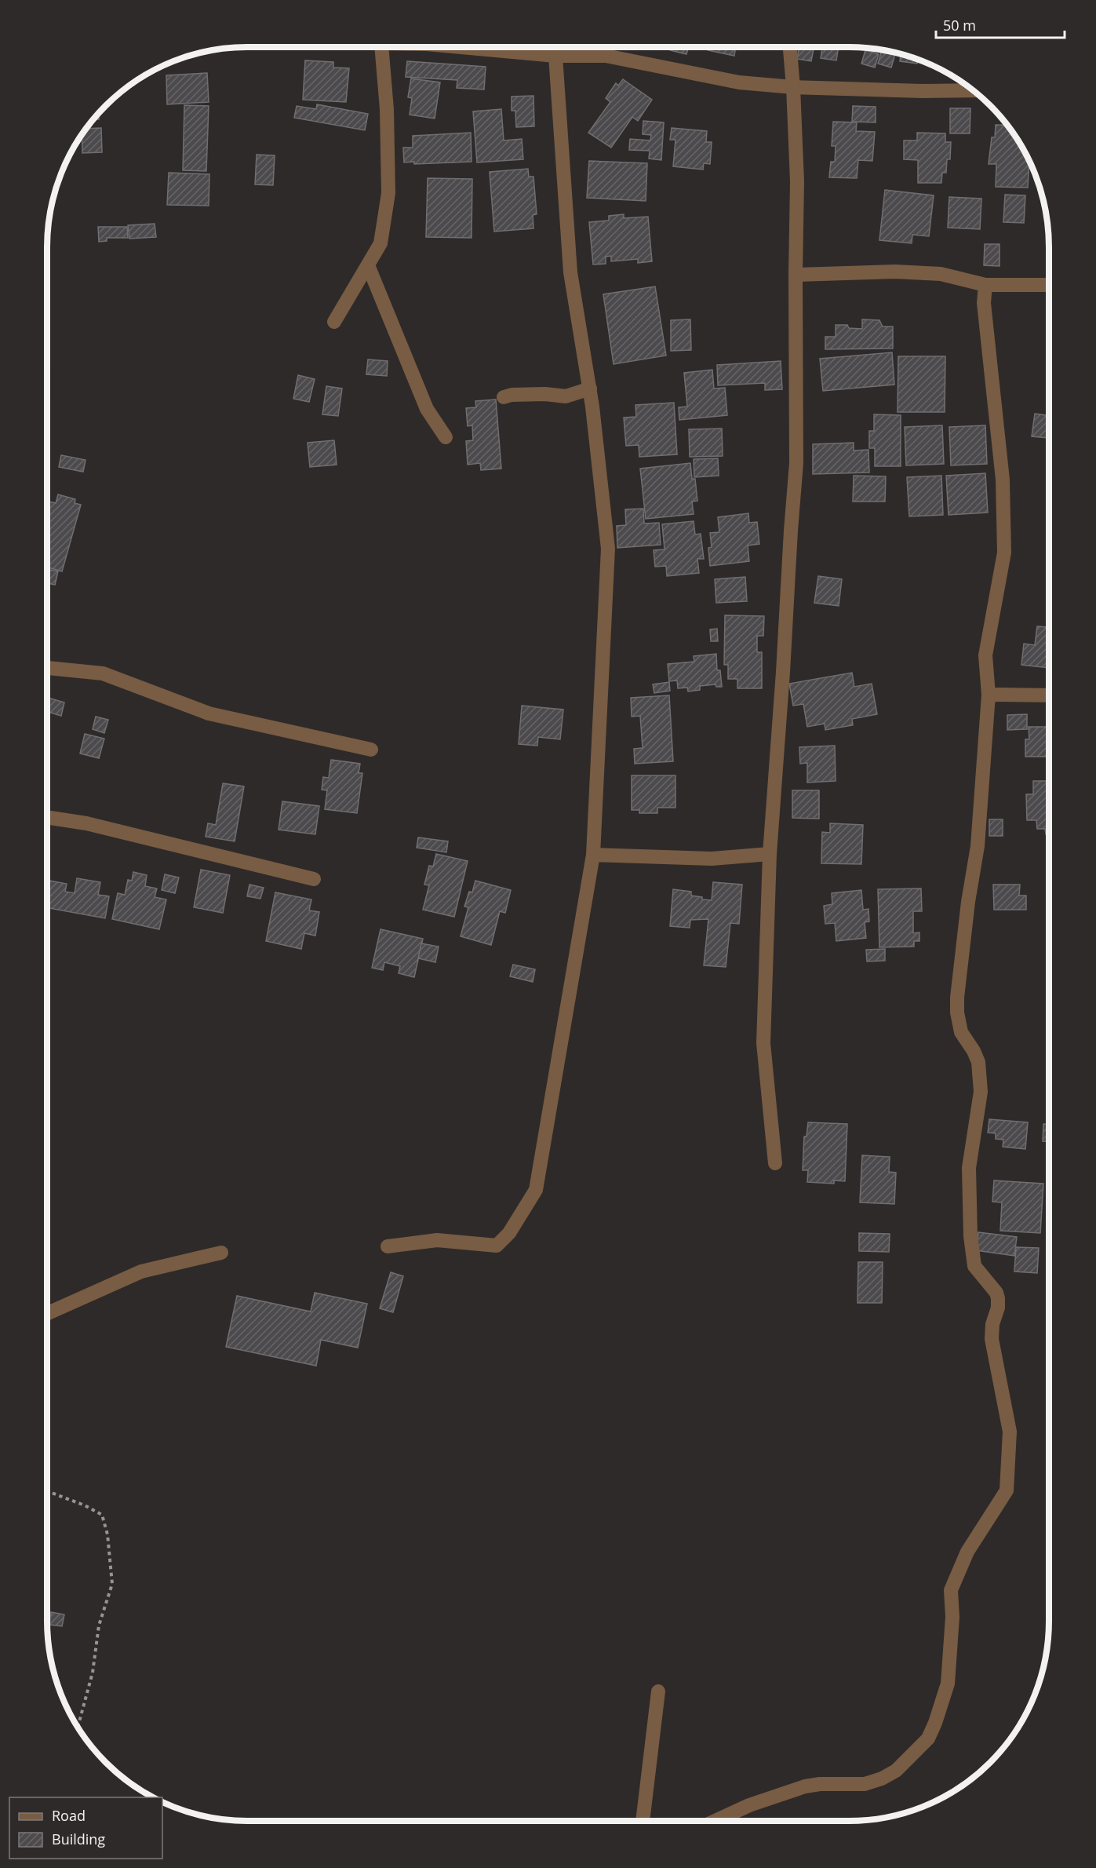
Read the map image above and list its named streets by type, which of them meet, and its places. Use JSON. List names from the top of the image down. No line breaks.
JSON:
{"legend":["Road","Building"],"scale_bar":"50 m"}
